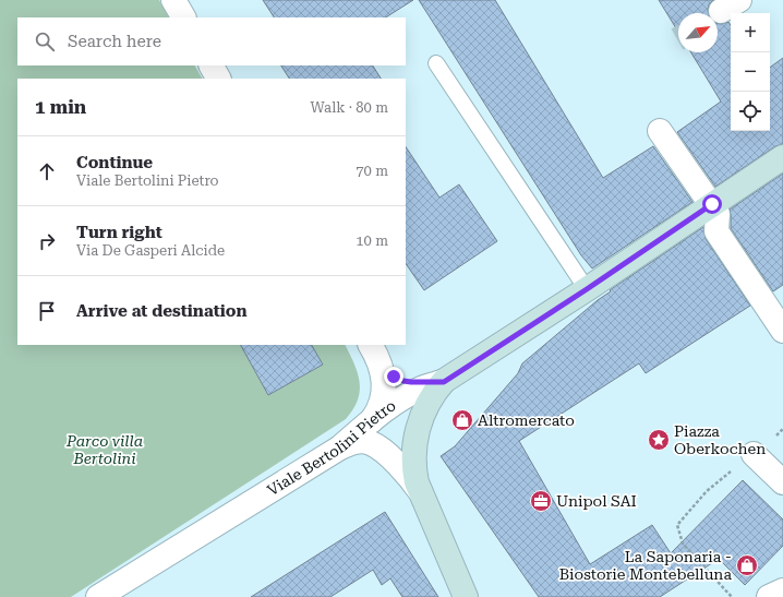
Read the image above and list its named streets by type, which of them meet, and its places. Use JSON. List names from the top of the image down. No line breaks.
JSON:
{"streets":{"main road":["Viale Bertolini Pietro"]},"parks":["Parco villa Bertolini"],"places":{"shop":["Altromercato","La Saponaria - Biostorie Montebelluna"],"place":["Piazza Oberkochen"],"office":["Unipol SAI"]},"north":"top right","page":{"map_buttons":["+","−"],"search":"Search here","heading":["1 min","Walk · 80 m"],"list":[["Continue","Viale Bertolini Pietro","70 m"],["Turn right","Via De Gasperi Alcide","10 m"],"Arrive at destination"]}}
